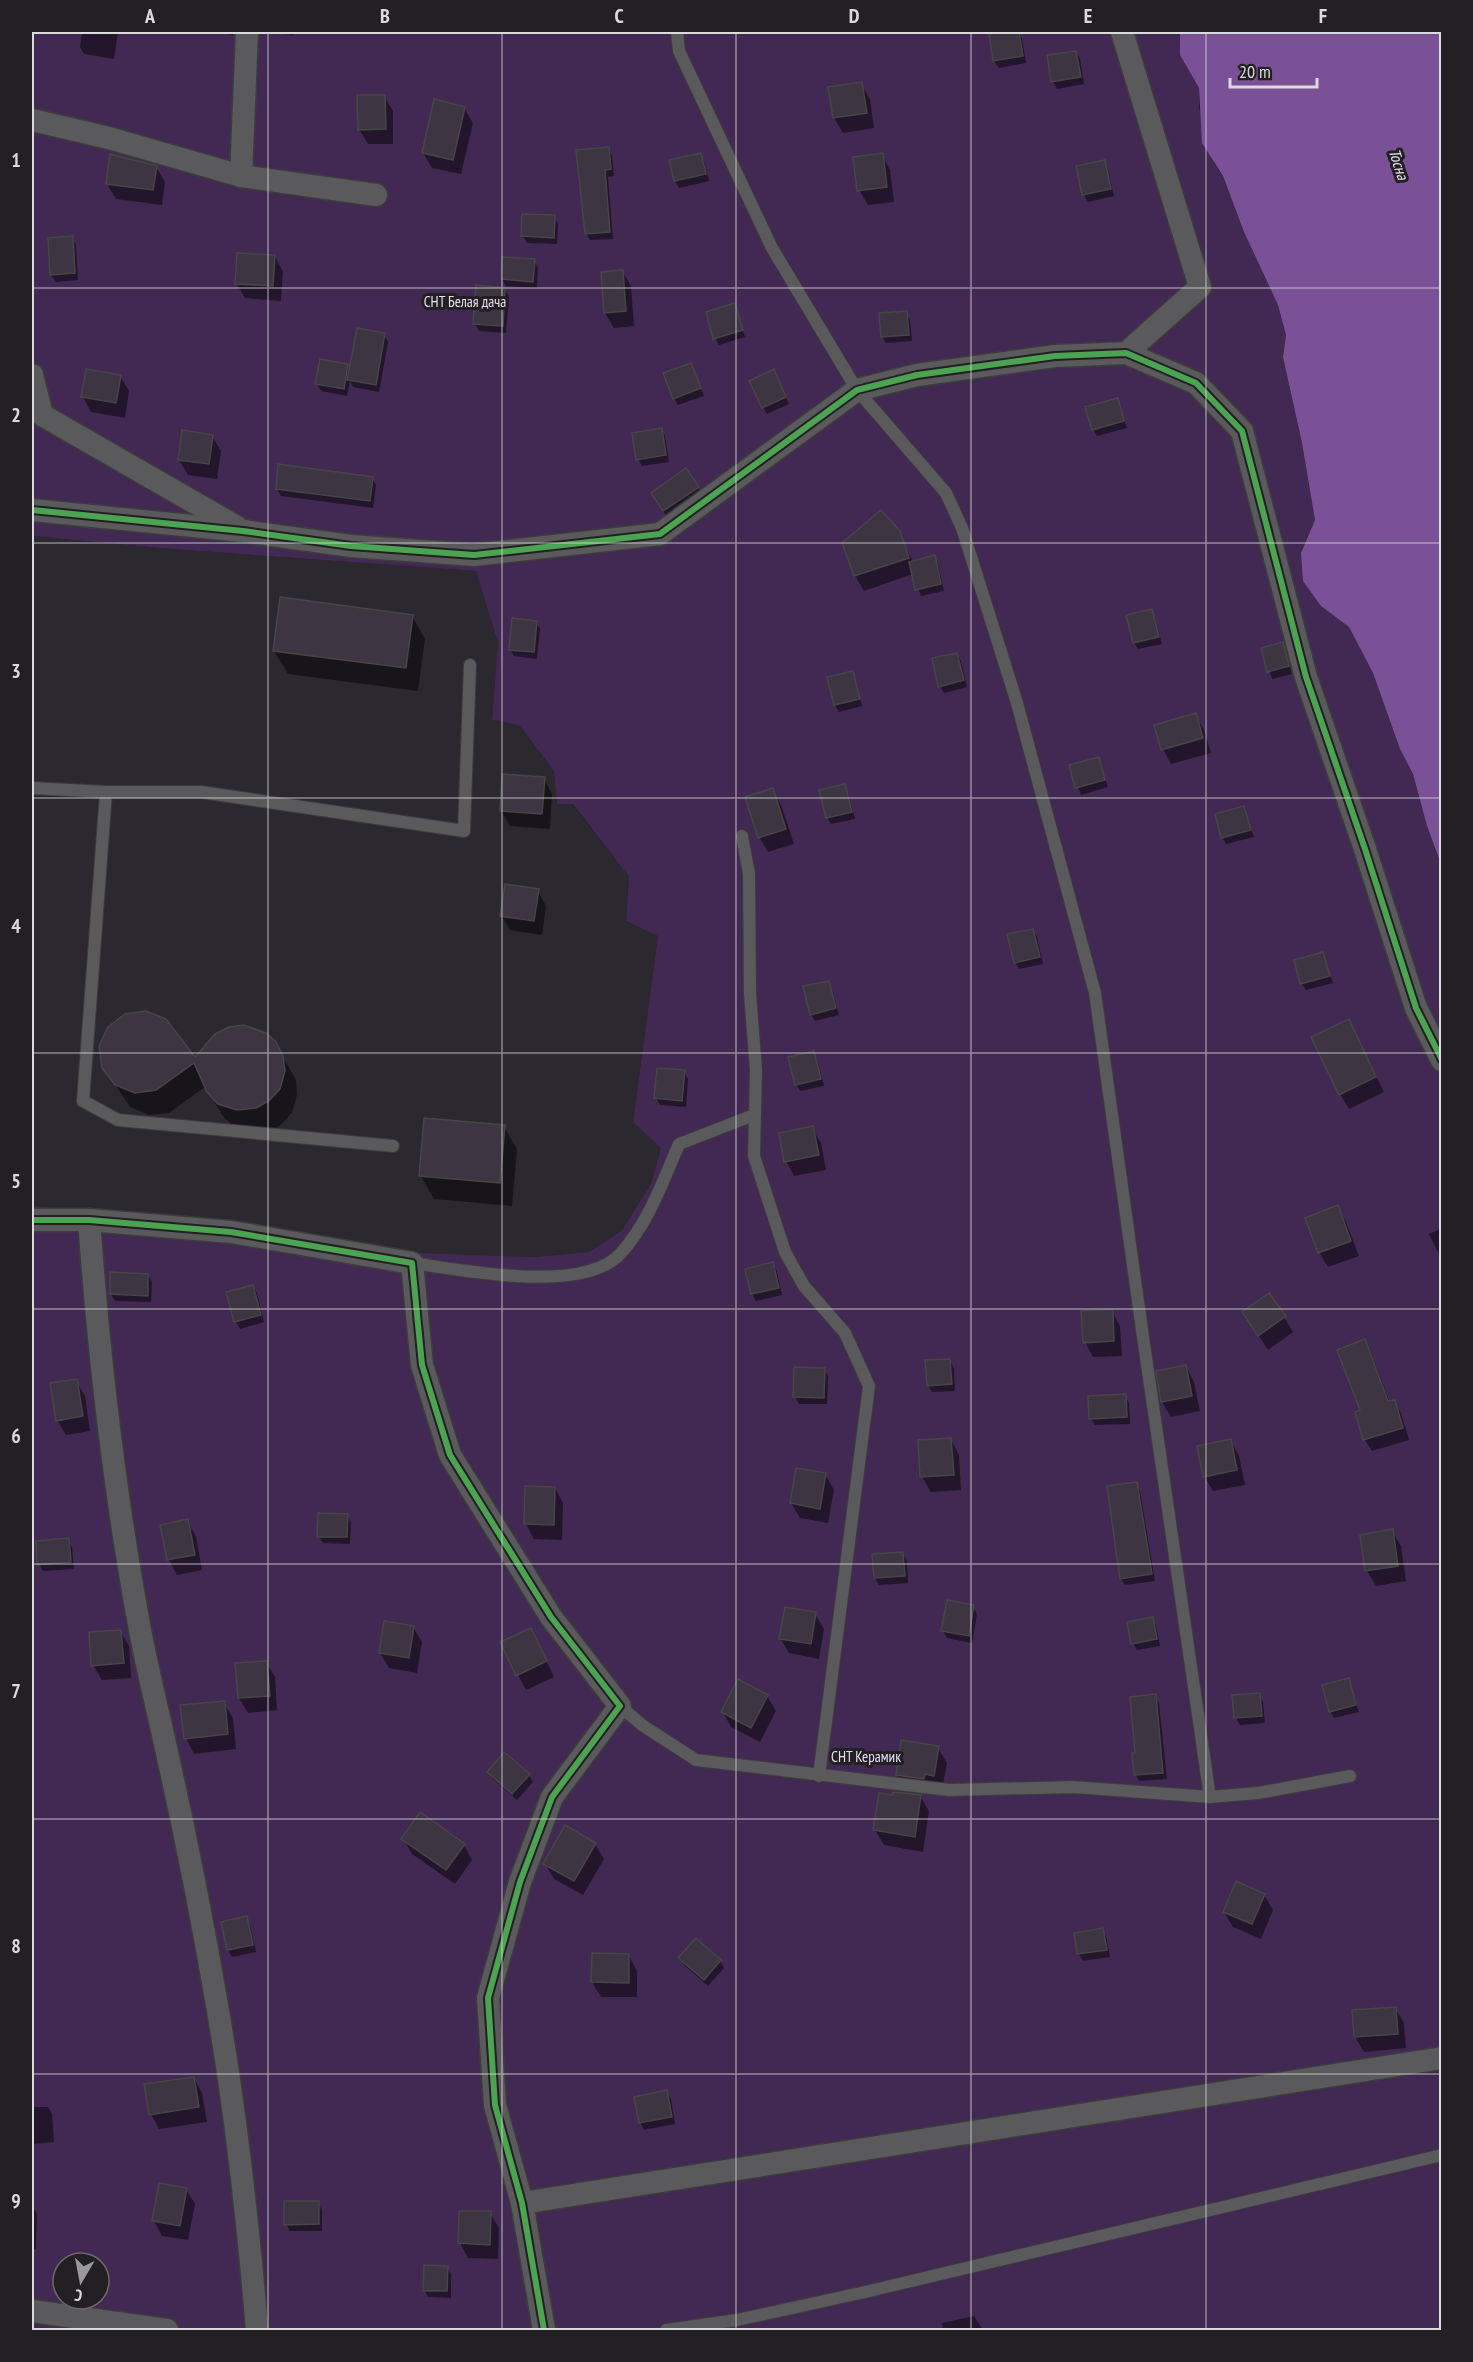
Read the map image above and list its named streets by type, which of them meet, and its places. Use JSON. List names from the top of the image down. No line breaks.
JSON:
{"water":["Тосна"],"parks":["СНТ Белая дача","СНТ Керамик"],"scale_bar":"20 m","north":"bottom","grid":{"columns":["A","B","C","D","E","F"],"rows":["1","2","3","4","5","6","7","8","9"]}}
